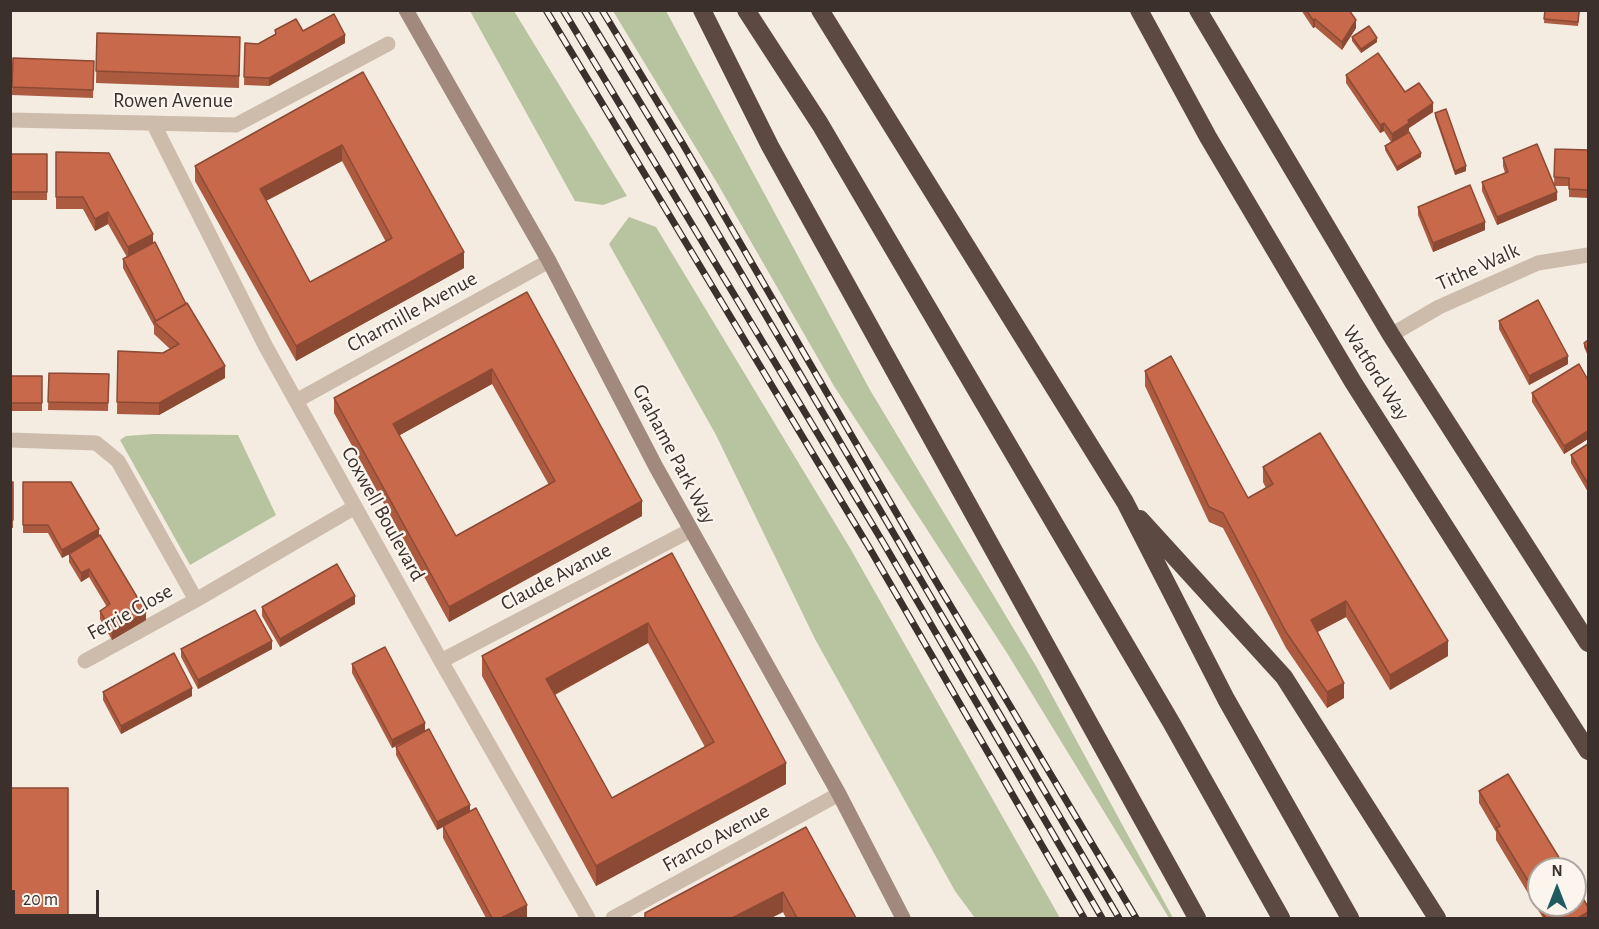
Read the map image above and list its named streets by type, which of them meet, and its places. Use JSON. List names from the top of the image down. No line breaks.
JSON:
{"streets":{"highway":["Watford Way"],"street":["Rowen Avenue","Tithe Walk","Charmille Avenue","Grahame Park Way","Coxwell Boulevard","Claude Avanue","Ferrie Close","Franco Avenue"]},"crossings":[["Rowen Avenue","Coxwell Boulevard"],["Tithe Walk","Watford Way"],["Charmille Avenue","Grahame Park Way"],["Charmille Avenue","Coxwell Boulevard"],["Grahame Park Way","Claude Avanue"],["Grahame Park Way","Franco Avenue"],["Coxwell Boulevard","Claude Avanue"],["Coxwell Boulevard","Ferrie Close"]],"scale_bar":"20 m","north":"top"}
